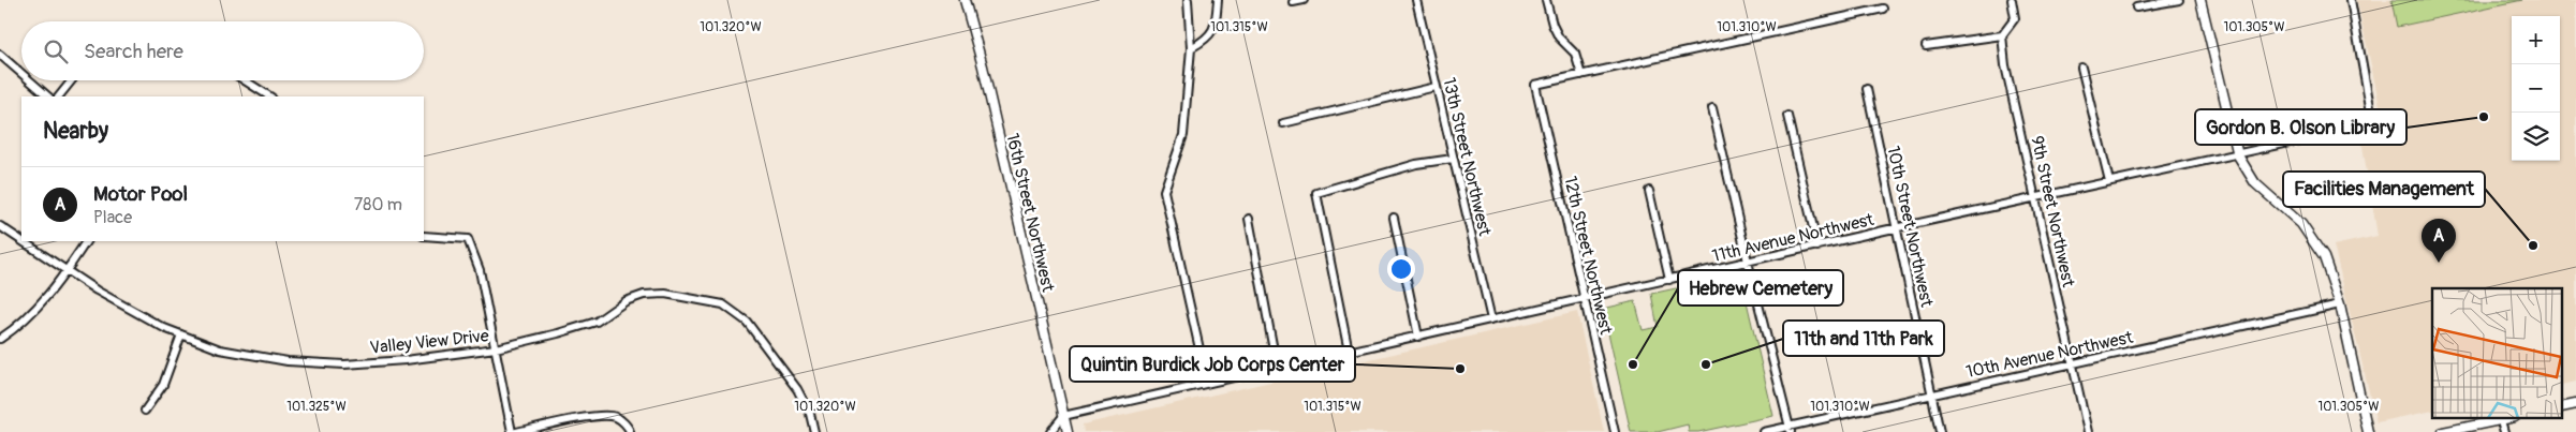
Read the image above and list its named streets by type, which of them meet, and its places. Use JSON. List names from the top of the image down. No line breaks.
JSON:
{"streets":{"street":["13th Street Northwest","9th Street Northwest","16th Street Northwest","10th Street Northwest","11th Avenue Northwest","12th Street Northwest","Valley View Drive","10th Avenue Northwest"]},"crossings":[["13th Street Northwest","11th Avenue Northwest"],["9th Street Northwest","11th Avenue Northwest"],["9th Street Northwest","10th Avenue Northwest"],["16th Street Northwest","11th Avenue Northwest"],["10th Street Northwest","11th Avenue Northwest"],["10th Street Northwest","10th Avenue Northwest"],["11th Avenue Northwest","12th Street Northwest"]],"places":["Gordon B. Olson Library","Facilities Management","Hebrew Cemetery","11th and 11th Park","Quintin Burdick Job Corps Center"],"page":{"map_buttons":["+","−"],"search":"Search here","heading":"Nearby","list":[{"mark":"A","name":"Motor Pool","note":"Place","value":"780 m"}],"pins":"A"},"coordinates":["101.320°W","101.315°W","101.310°W","101.305°W","101.325°W"]}
